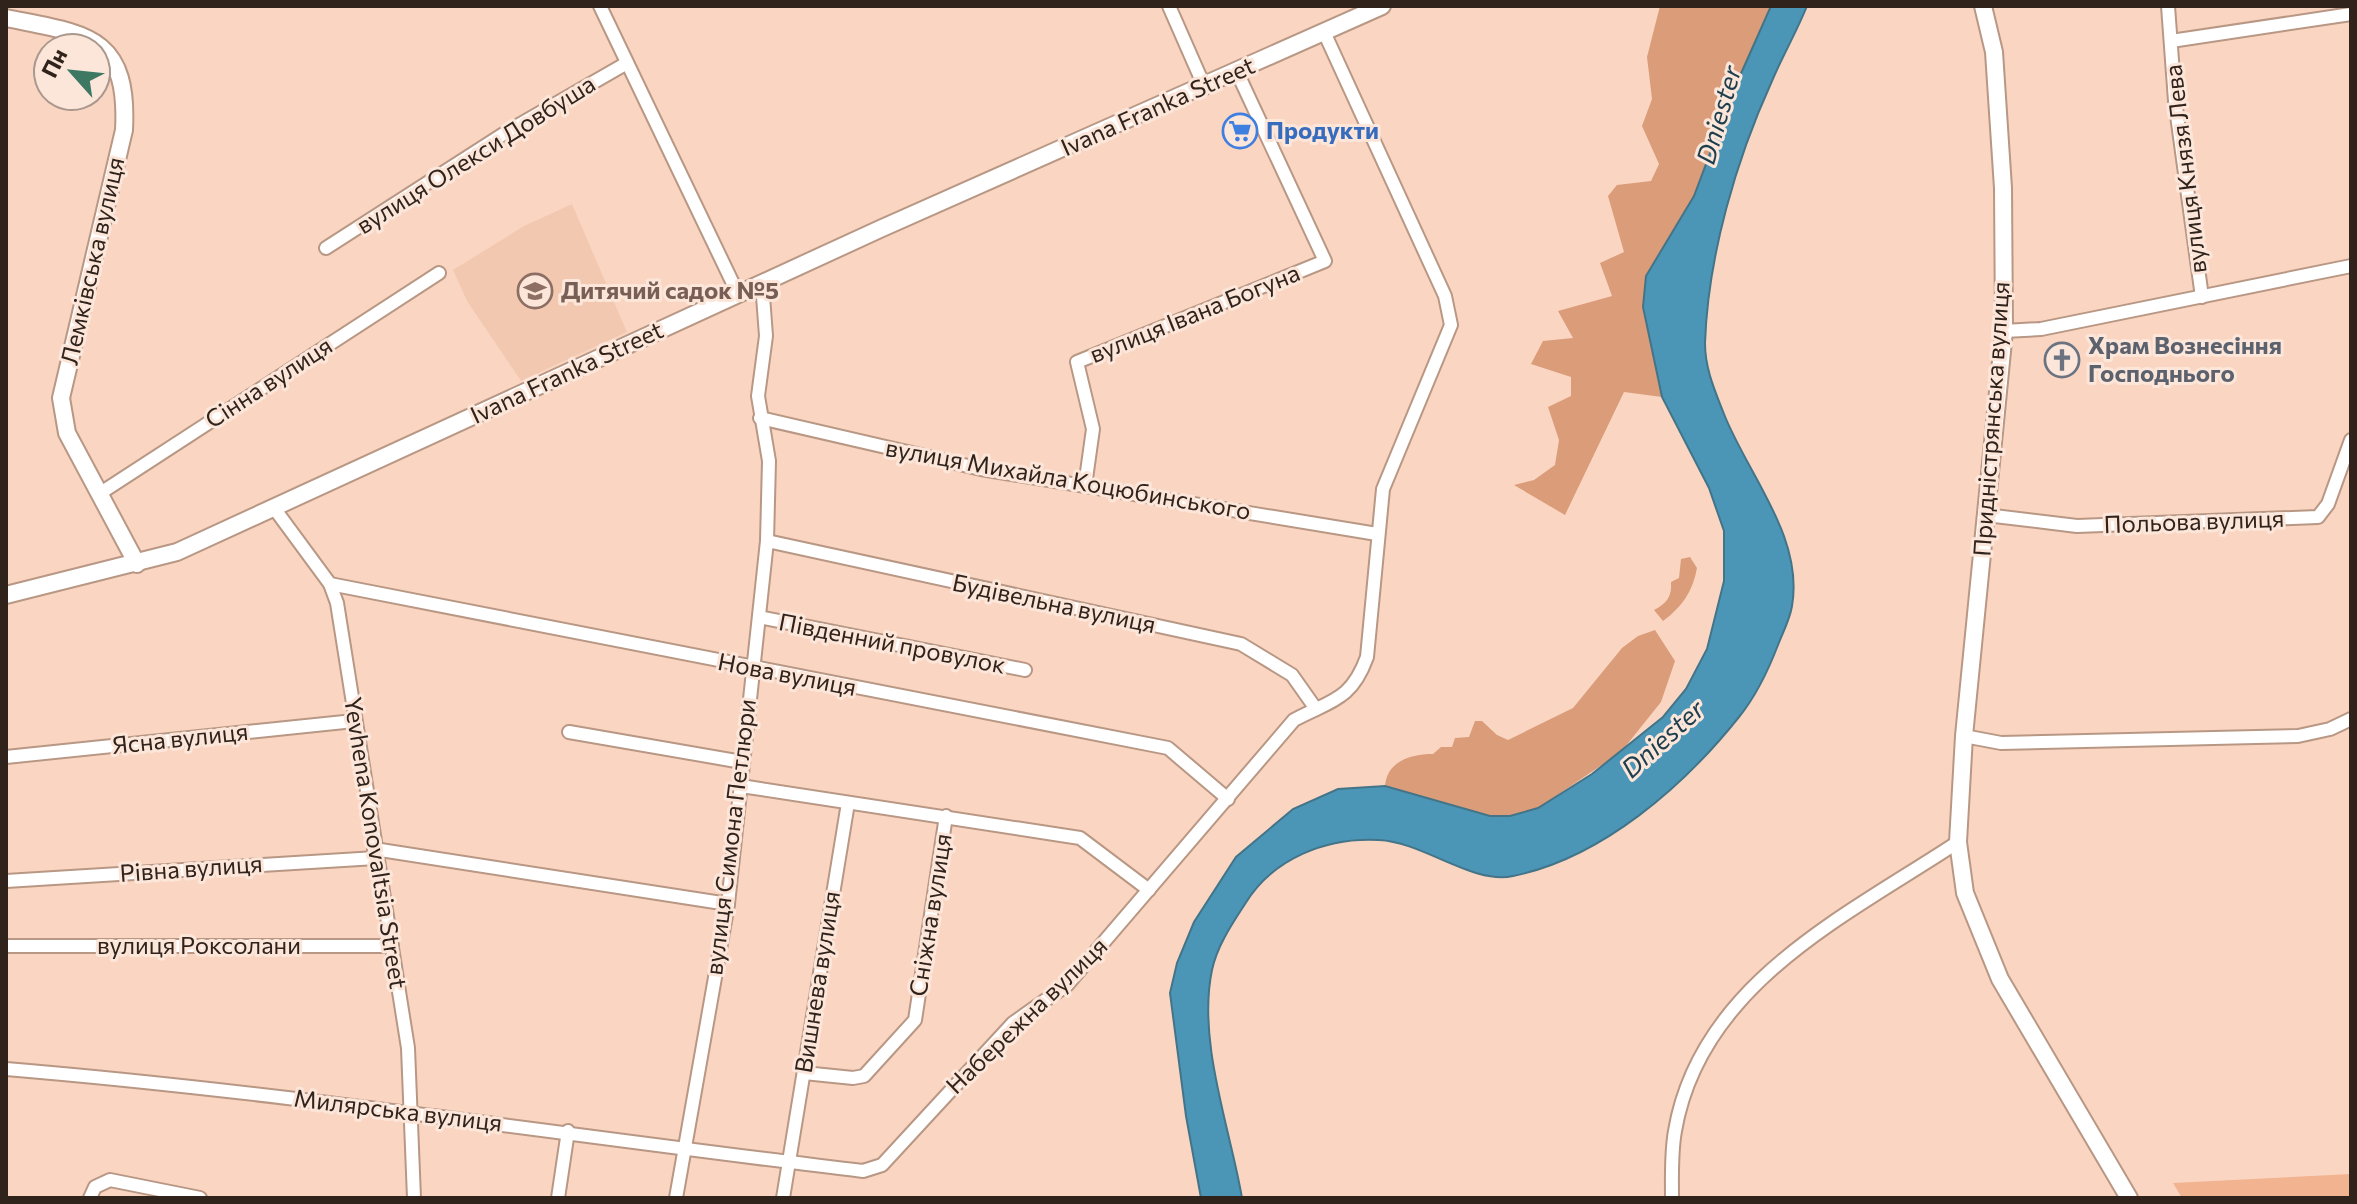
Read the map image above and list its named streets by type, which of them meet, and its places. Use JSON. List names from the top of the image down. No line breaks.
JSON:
{"streets":{"main road":["Ivana Franka Street","Лемківська вулиця","Придністрянська вулиця"],"street":["вулиця Олекси Довбуша","вулиця Князя Лева","вулиця Івана Богуна","Сінна вулиця","вулиця Михайла Коцюбинського","Польова вулиця","Будівельна вулиця","Південний провулок","Нова вулиця","Ясна вулиця","вулиця Симона Петлюри","Yevhena Konovaltsia Street","Рівна вулиця","Сніжна вулиця","вулиця Роксолани","Вишнева вулиця","Набережна вулиця","Милярська вулиця"]},"crossings":[["Ivana Franka Street","Лемківська вулиця"],["Ivana Franka Street","вулиця Івана Богуна"],["Ivana Franka Street","вулиця Симона Петлюри"],["Ivana Franka Street","Yevhena Konovaltsia Street"],["Лемківська вулиця","Сінна вулиця"],["вулиця Івана Богуна","вулиця Михайла Коцюбинського"],["Придністрянська вулиця","Польова вулиця"],["вулиця Михайла Коцюбинського","вулиця Симона Петлюри"],["вулиця Михайла Коцюбинського","Набережна вулиця"],["Будівельна вулиця","вулиця Симона Петлюри"],["Будівельна вулиця","Набережна вулиця"],["Південний провулок","вулиця Симона Петлюри"],["Нова вулиця","вулиця Симона Петлюри"],["Нова вулиця","Yevhena Konovaltsia Street"],["Нова вулиця","Набережна вулиця"],["Ясна вулиця","Yevhena Konovaltsia Street"],["вулиця Симона Петлюри","Рівна вулиця"],["вулиця Симона Петлюри","Милярська вулиця"],["Yevhena Konovaltsia Street","Рівна вулиця"],["Yevhena Konovaltsia Street","вулиця Роксолани"],["Yevhena Konovaltsia Street","Милярська вулиця"],["Сніжна вулиця","Вишнева вулиця"],["Вишнева вулиця","Набережна вулиця"],["Вишнева вулиця","Милярська вулиця"],["Набережна вулиця","Милярська вулиця"]],"water":["Dniester"],"places":{"supermarket":["Продукти"],"school or university":["Дитячий садок №5"],"church":["Храм Вознесіння Господнього"]},"north":"top left"}
